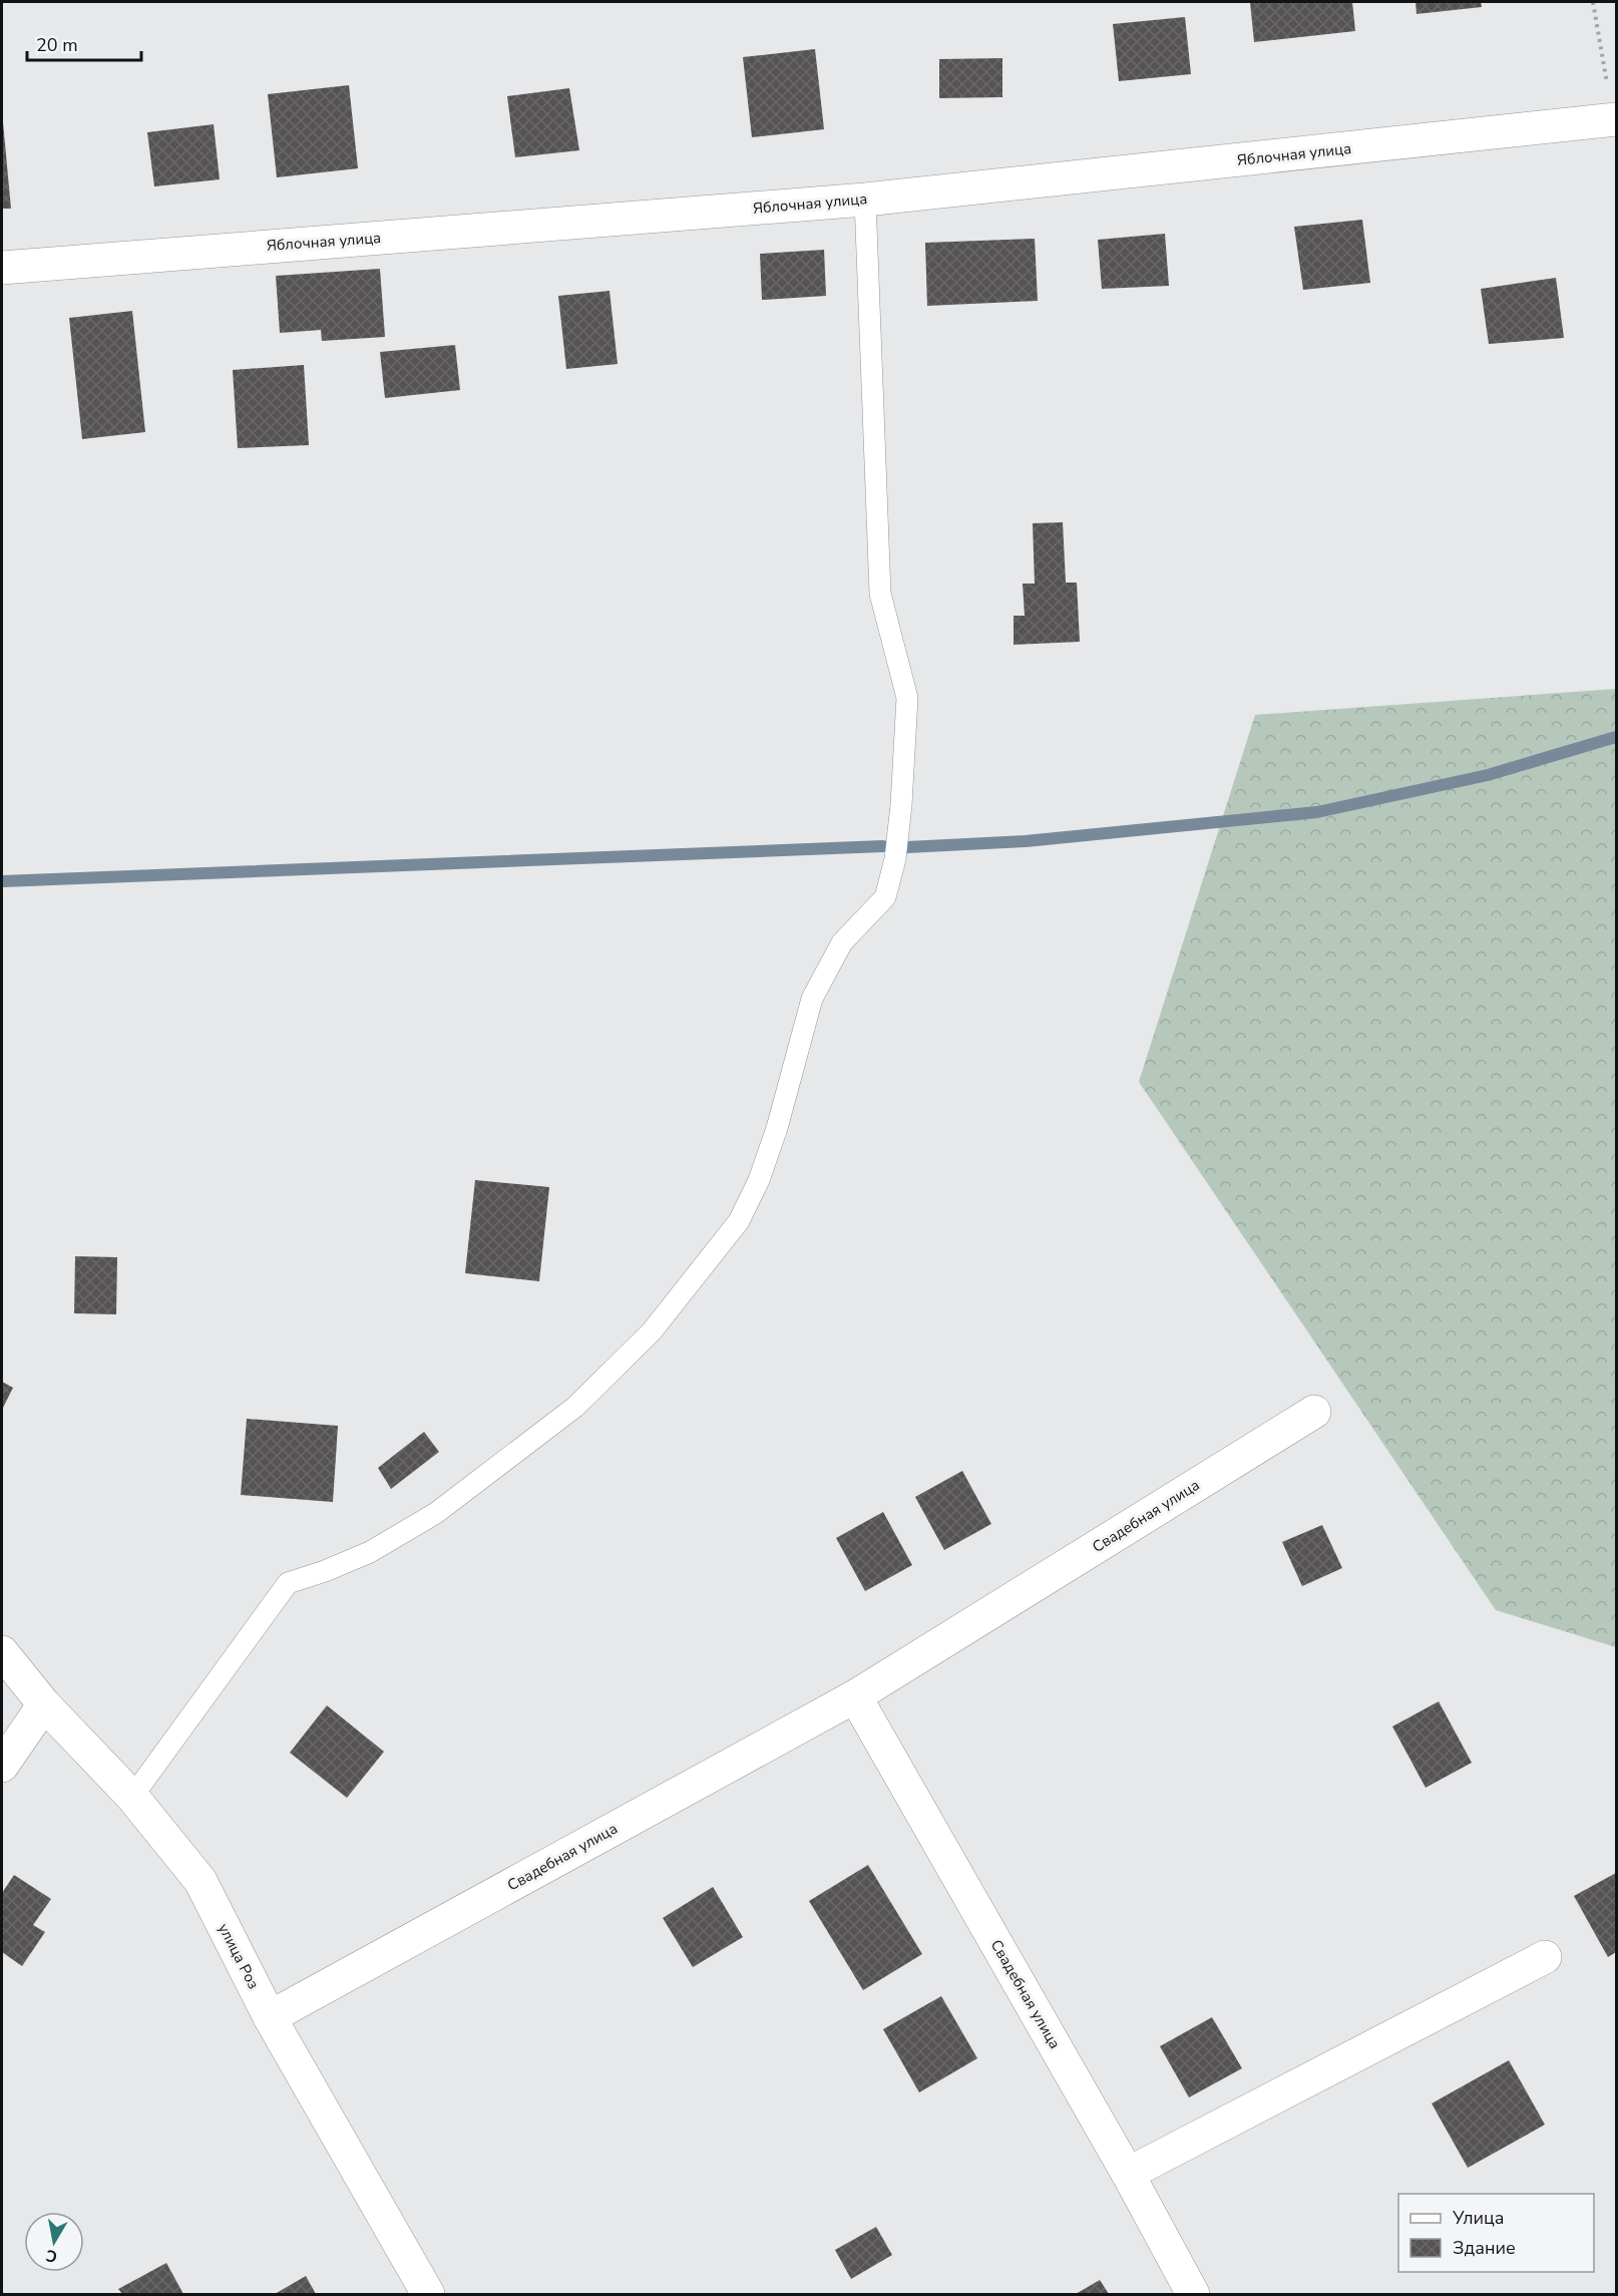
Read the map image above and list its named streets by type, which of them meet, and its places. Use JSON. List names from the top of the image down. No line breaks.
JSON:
{"streets":{"street":["Яблочная улица","Свадебная улица","улица Роз"]},"crossings":[["Свадебная улица","улица Роз"]],"legend":["Улица","Здание"],"scale_bar":"20 m","north":"bottom"}
